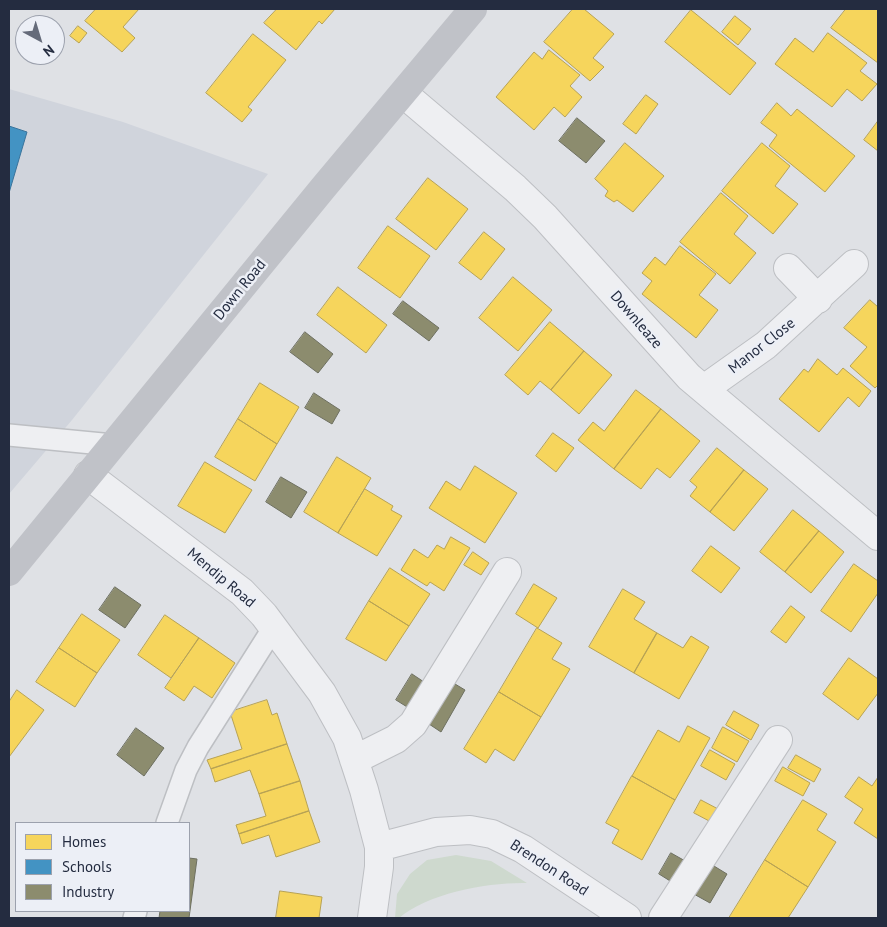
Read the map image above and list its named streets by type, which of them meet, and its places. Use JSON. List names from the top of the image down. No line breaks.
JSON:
{"streets":{"street":["Down Road","Downleaze","Manor Close","Mendip Road","Brendon Road"]},"crossings":[["Down Road","Downleaze"],["Down Road","Mendip Road"],["Downleaze","Manor Close"],["Mendip Road","Brendon Road"]],"legend":["Homes","Schools","Industry"],"north":"bottom right"}
